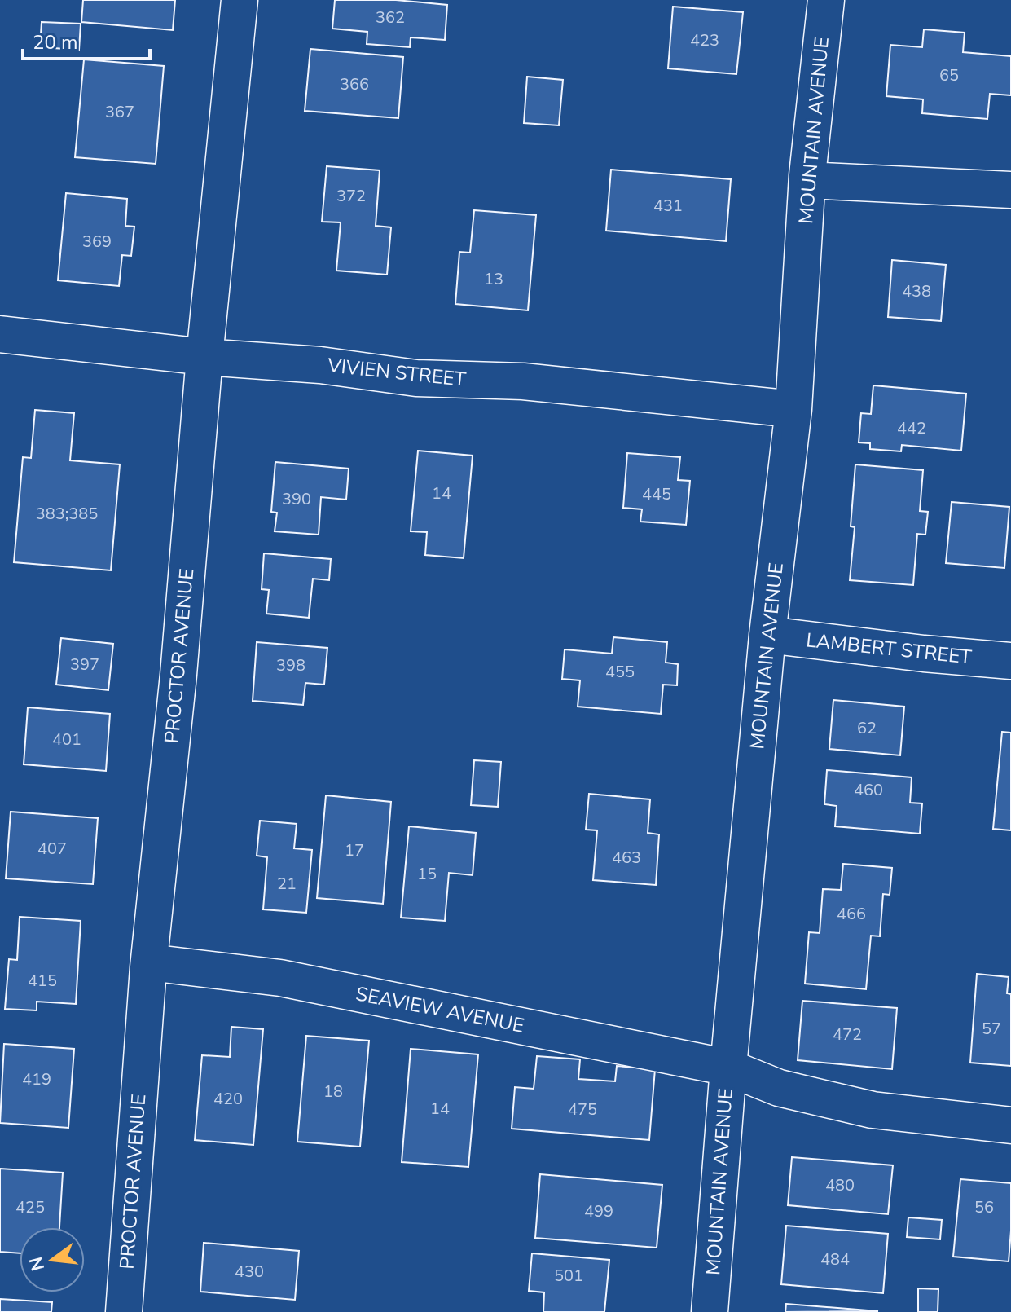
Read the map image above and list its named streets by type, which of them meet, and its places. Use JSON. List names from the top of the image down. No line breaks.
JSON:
{"streets":{"street":["MOUNTAIN AVENUE","VIVIEN STREET","LAMBERT STREET","PROCTOR AVENUE","SEAVIEW AVENUE"]},"crossings":[["MOUNTAIN AVENUE","VIVIEN STREET"],["MOUNTAIN AVENUE","LAMBERT STREET"],["MOUNTAIN AVENUE","SEAVIEW AVENUE"],["VIVIEN STREET","PROCTOR AVENUE"],["PROCTOR AVENUE","SEAVIEW AVENUE"]],"house_numbers":["362","423","65","366","367","372","431","369","13","438","442","14","445","390","383;385","397","398","455","62","401","460","407","17","463","15","21","466","415","57","472","419","18","420","14","475","480","425","56","499","484","430","501"],"scale_bar":"20 m","north":"left"}
